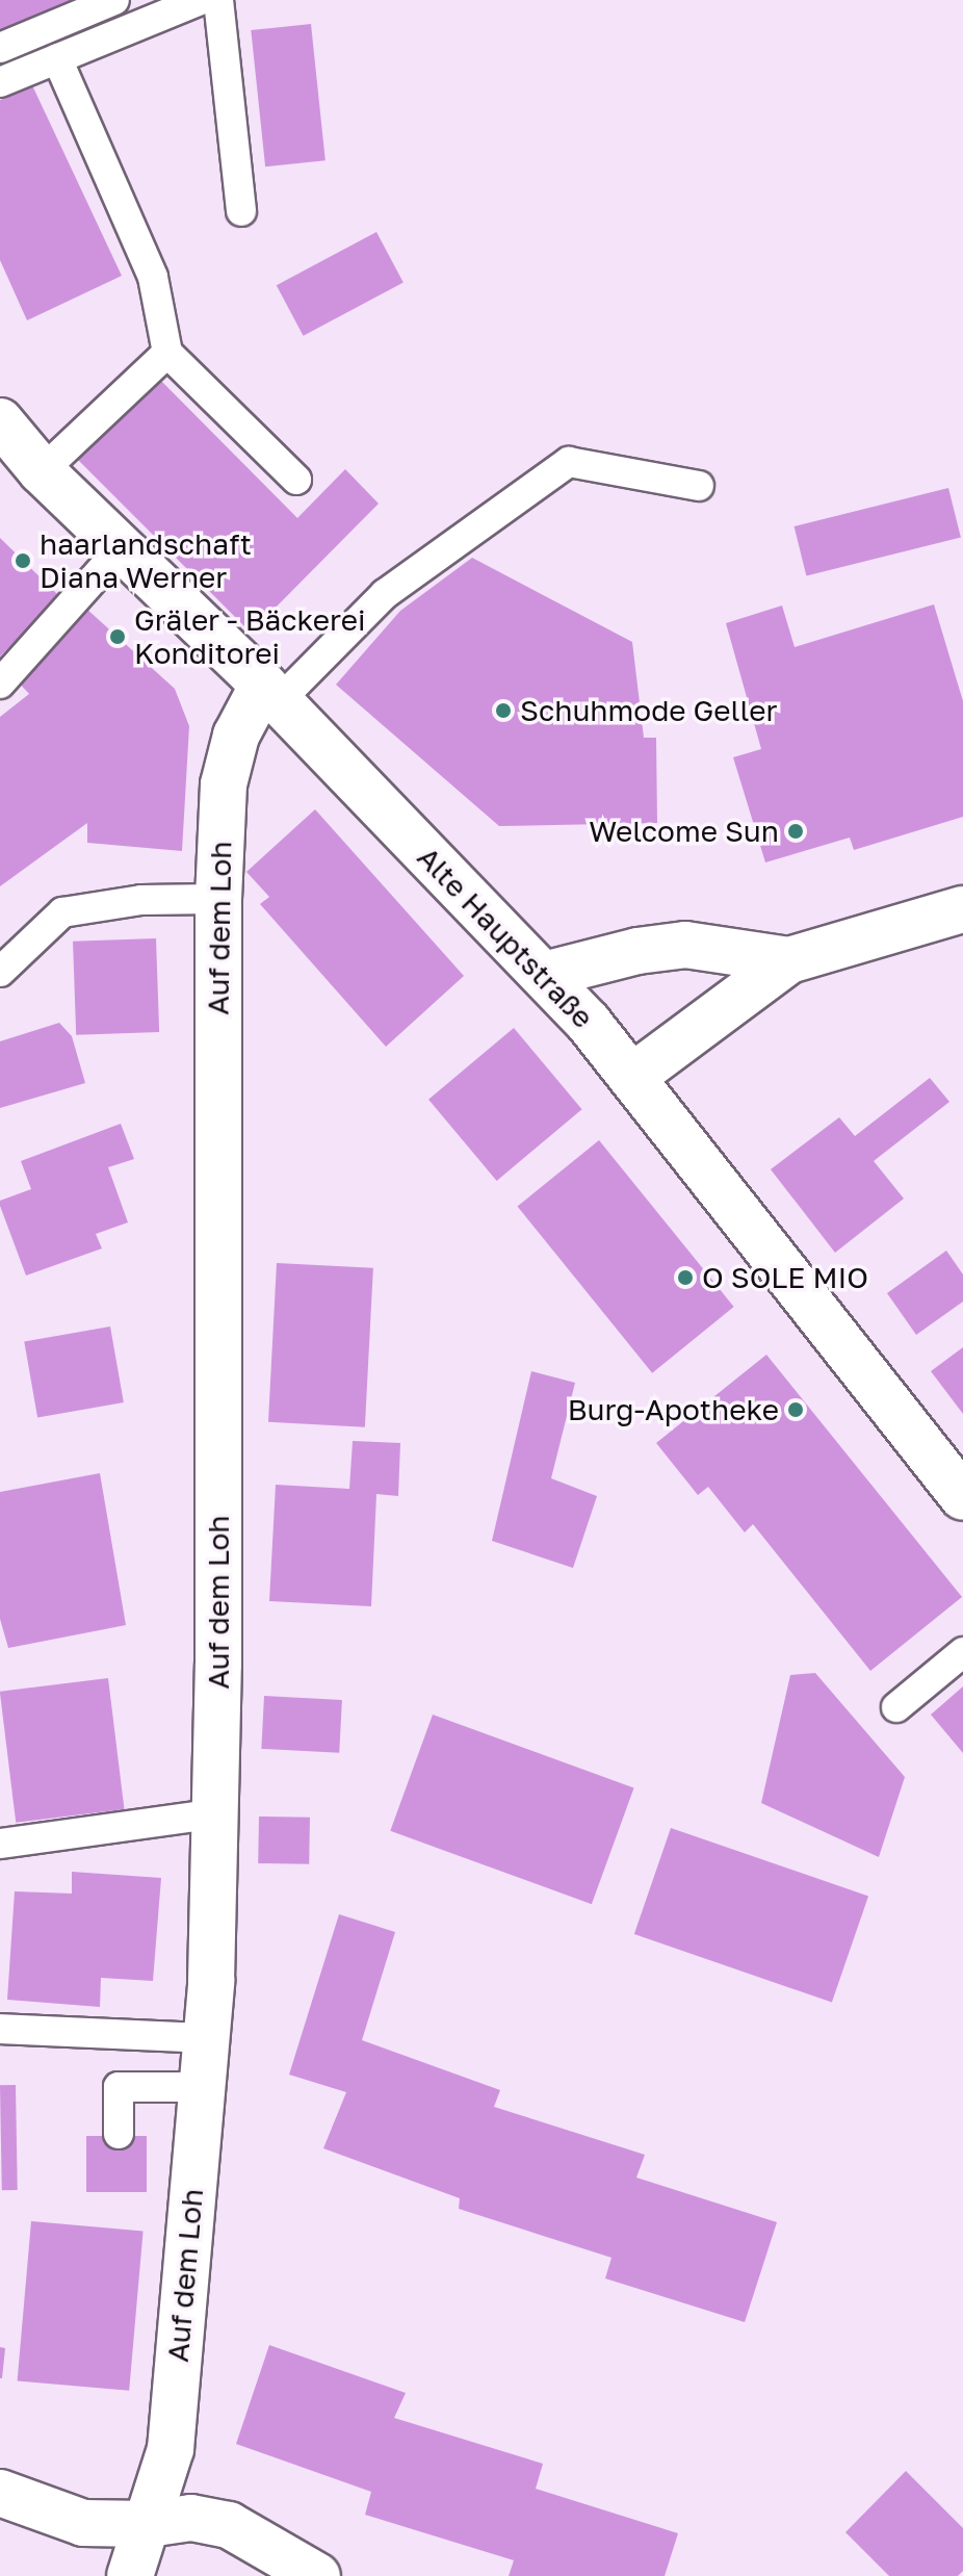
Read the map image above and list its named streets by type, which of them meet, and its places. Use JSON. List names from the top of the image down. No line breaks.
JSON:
{"streets":{"street":["Auf dem Loh","Alte Hauptstraße"]},"crossings":[["Auf dem Loh","Alte Hauptstraße"]],"places":["haarlandschaft Diana Werner","Gräler - Bäckerei Konditorei","Schuhmode Geller","Welcome Sun","O SOLE MIO","Burg-Apotheke"]}
